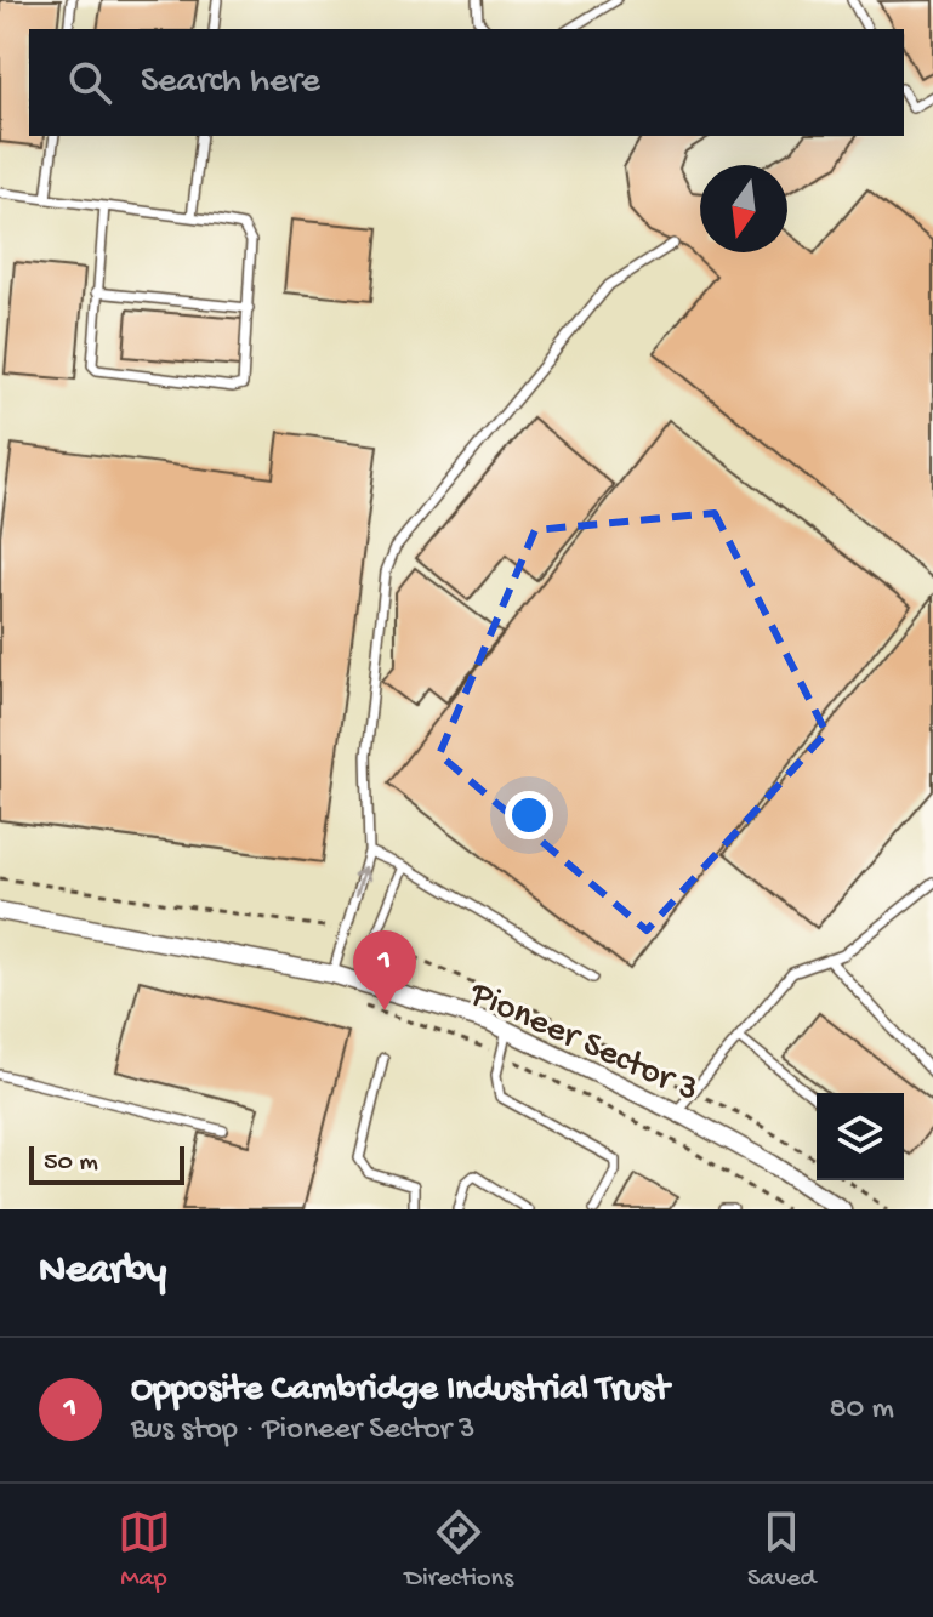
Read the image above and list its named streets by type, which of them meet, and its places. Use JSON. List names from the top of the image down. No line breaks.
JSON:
{"streets":{"street":["Pioneer Sector 3"]},"scale_bar":"50 m","north":"bottom","page":{"search":"Search here","pins":"1","scale":"50 m","heading":"Nearby","list":[{"mark":"1","name":"Opposite Cambridge Industrial Trust","note":"Bus stop · Pioneer Sector 3","value":"80 m"}],"nav":["Map","Directions","Saved"]}}
